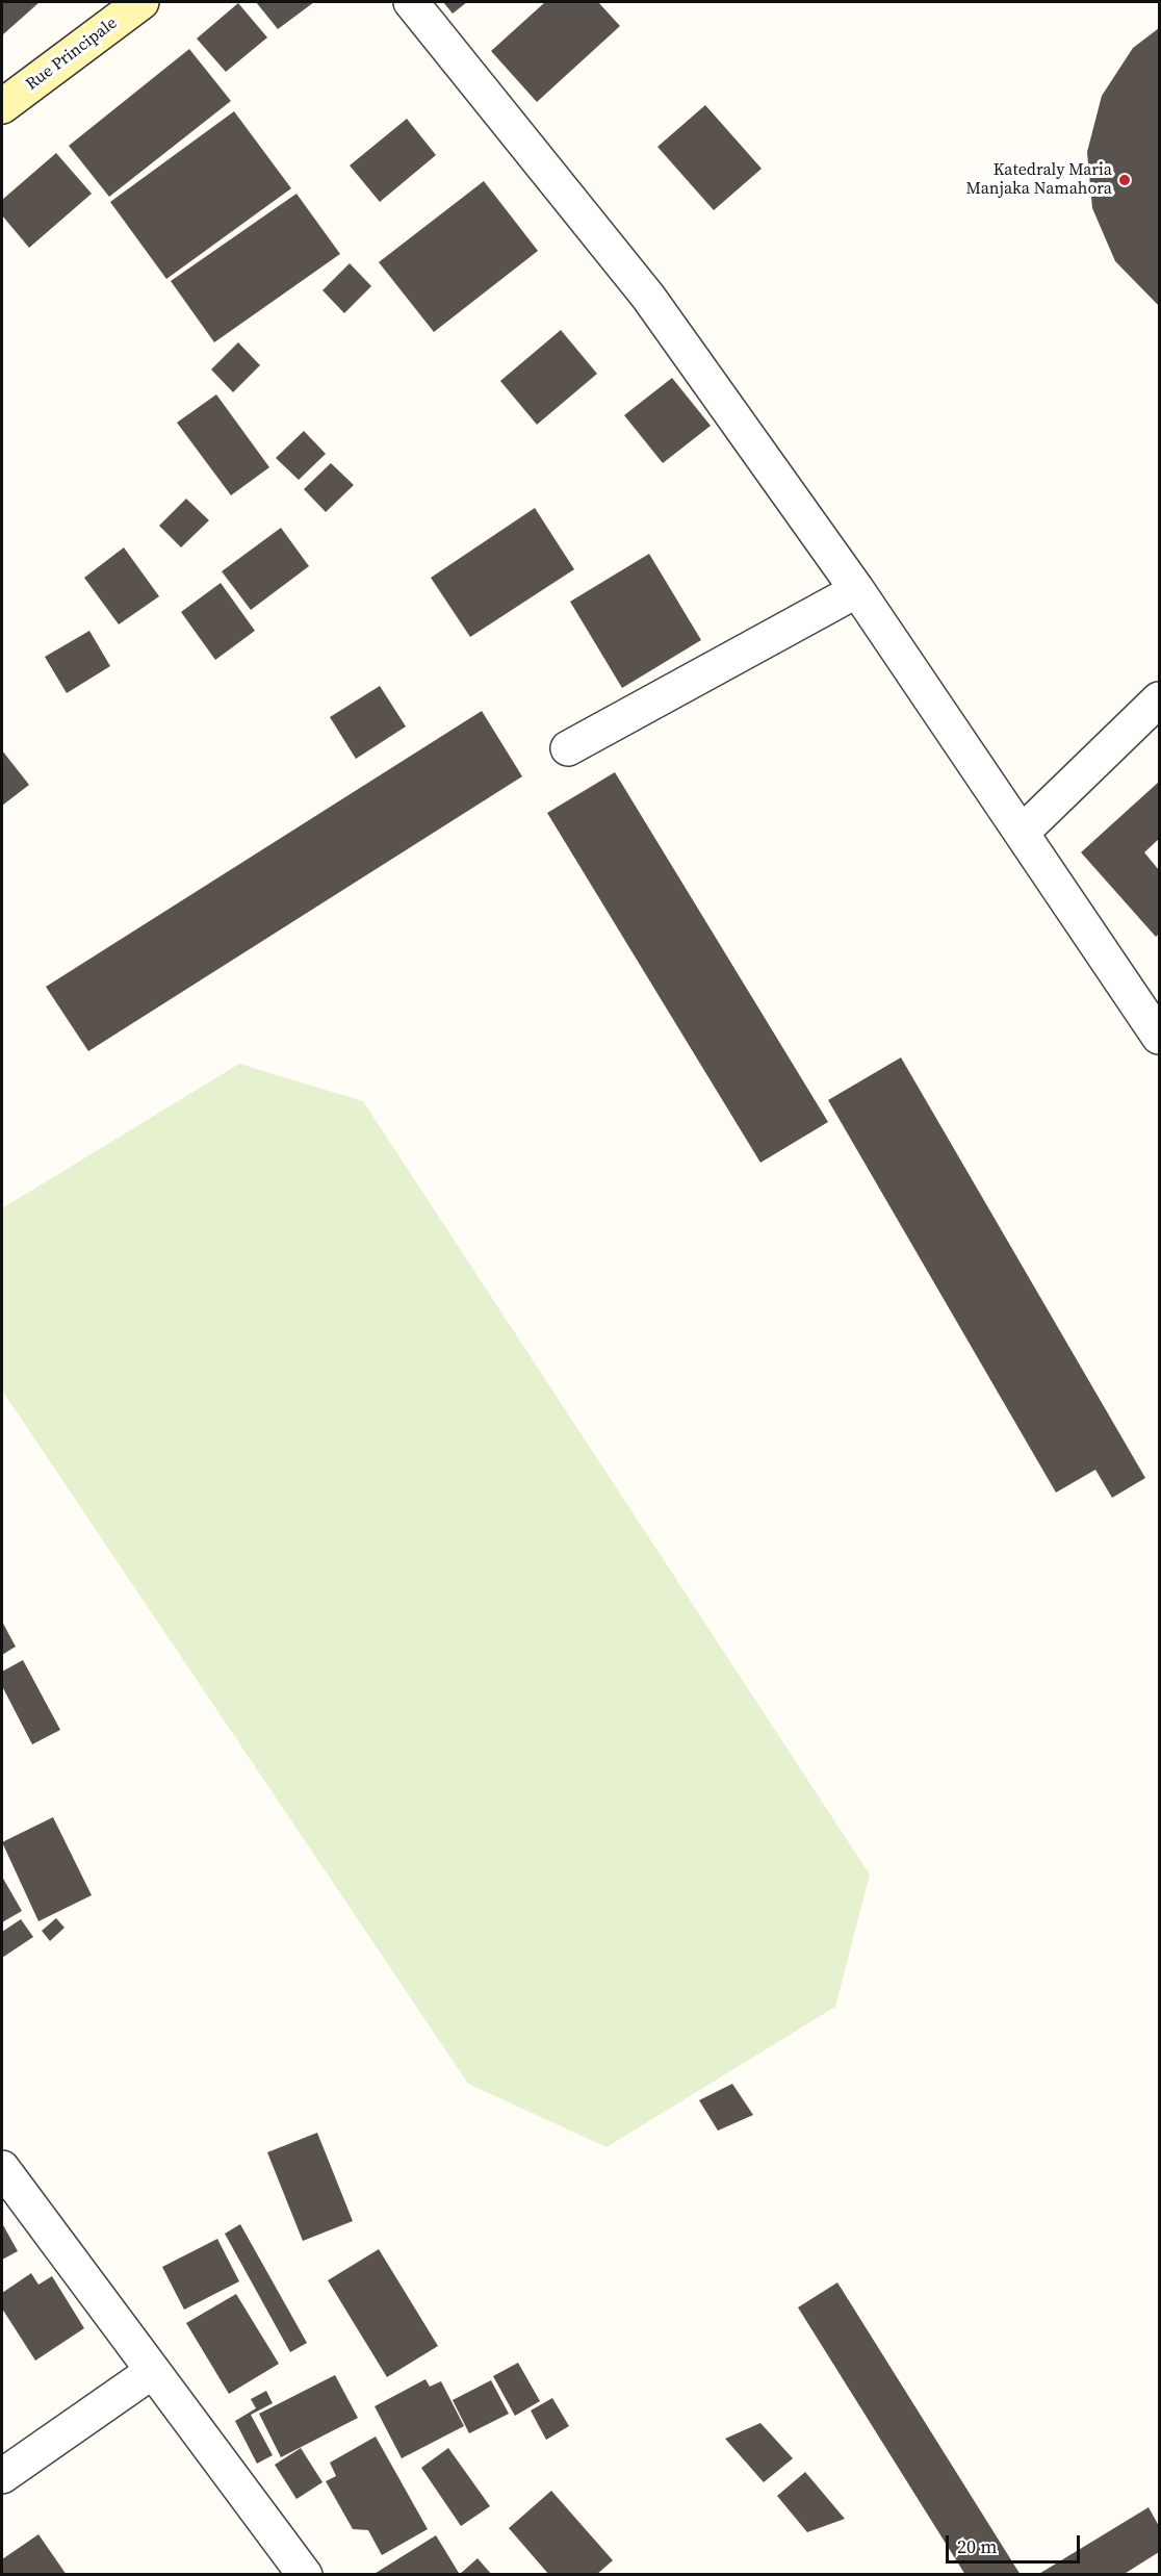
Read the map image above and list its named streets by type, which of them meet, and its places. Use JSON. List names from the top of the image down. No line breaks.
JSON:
{"streets":{"main road":["Rue Principale"]},"places":["Katedraly Maria Manjaka Namahora"],"scale_bar":"20 m"}
